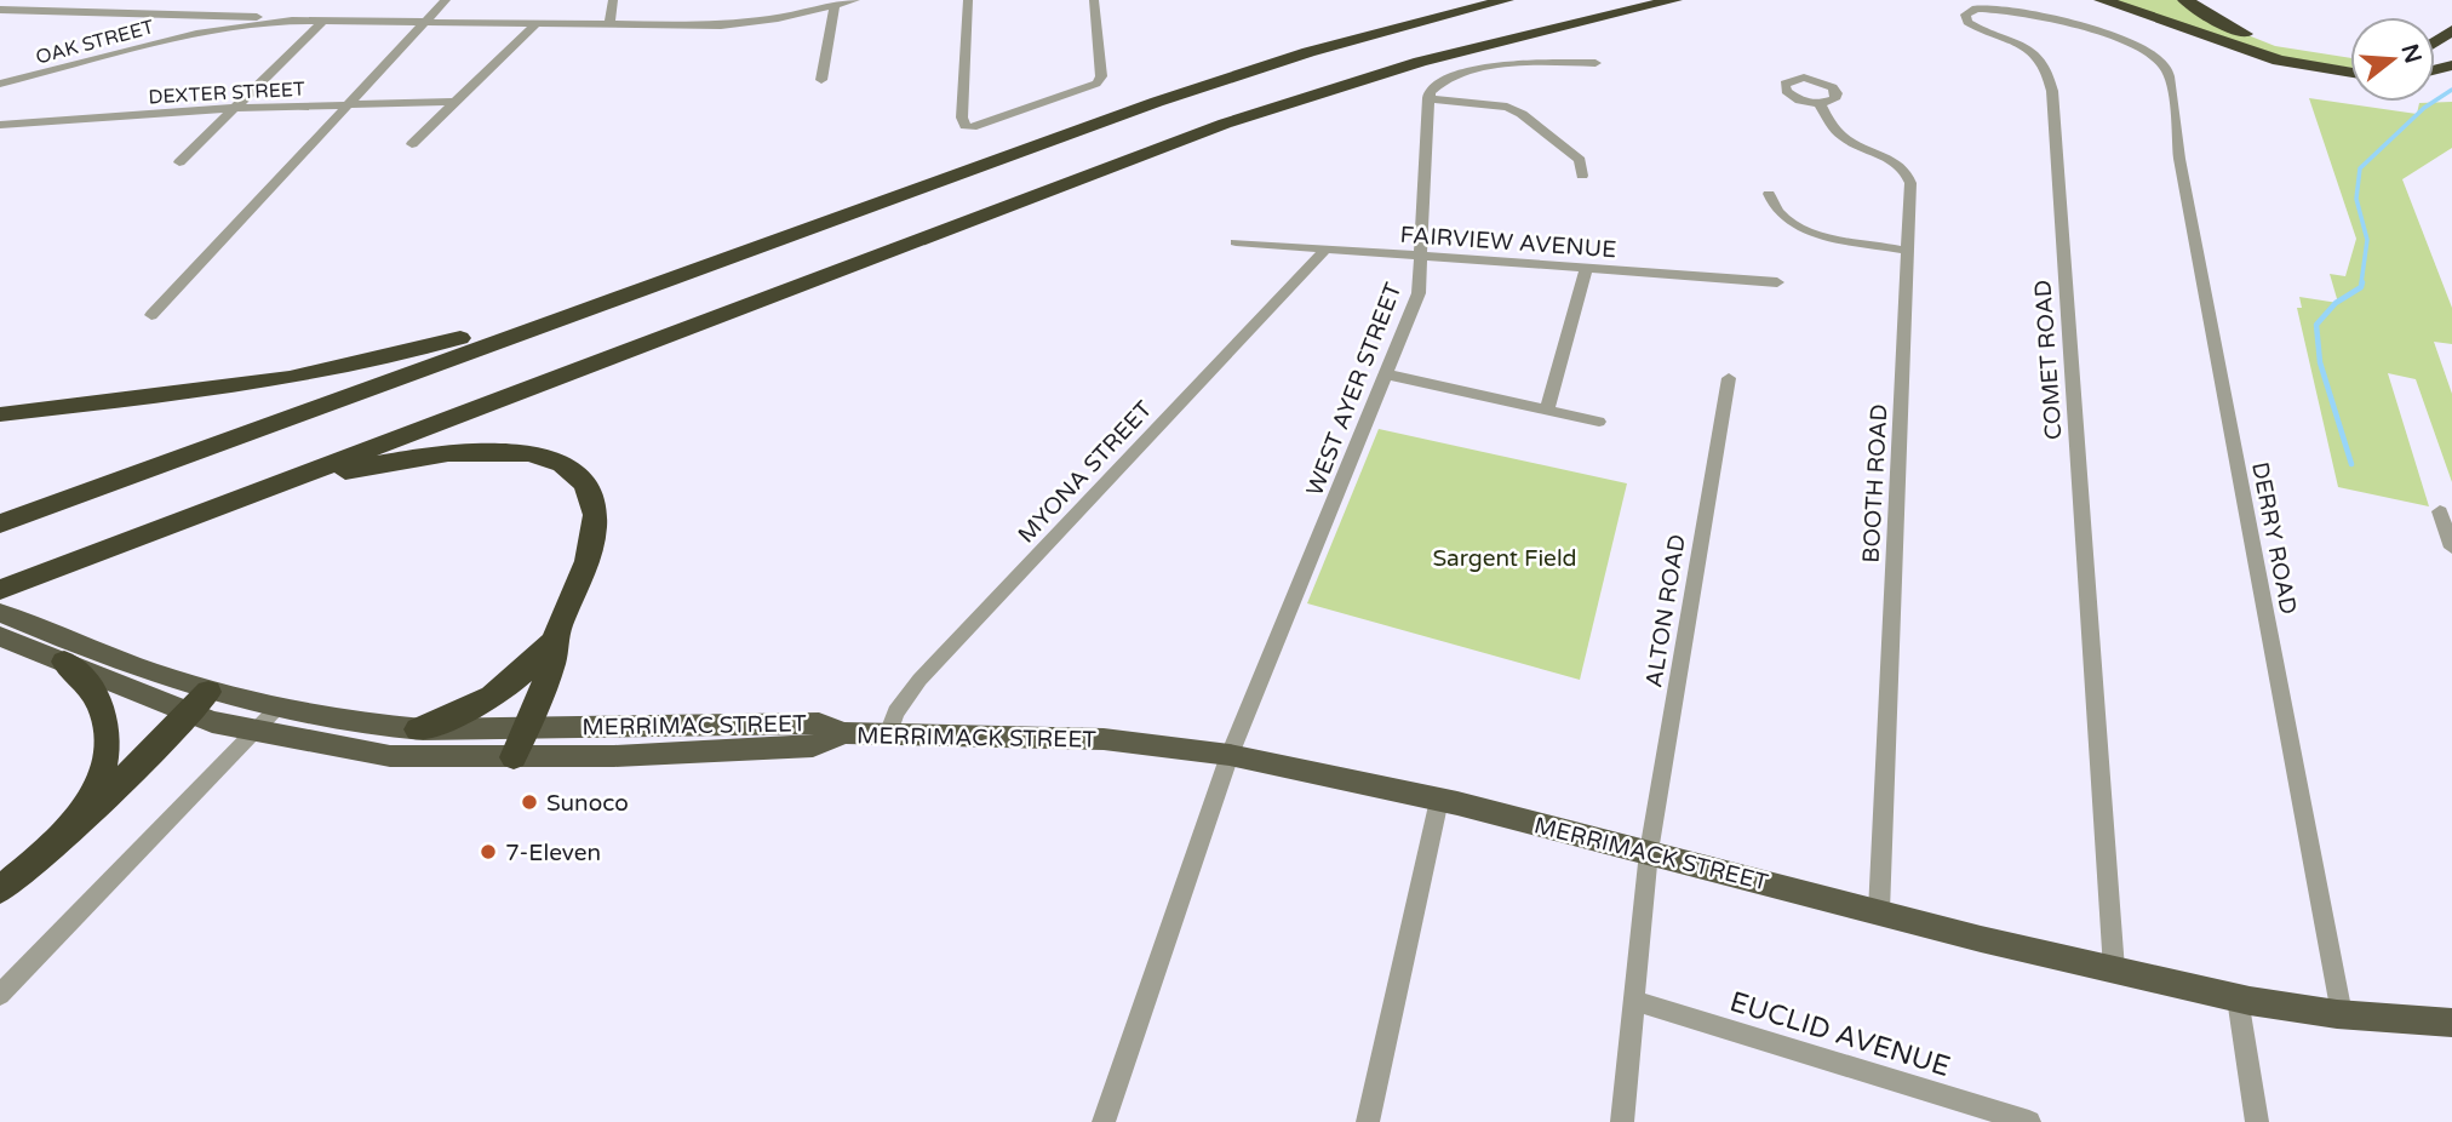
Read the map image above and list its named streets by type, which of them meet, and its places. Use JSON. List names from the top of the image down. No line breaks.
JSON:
{"streets":{"main road":["MERRIMAC STREET","MERRIMACK STREET"],"street":["OAK STREET","DEXTER STREET","FAIRVIEW AVENUE","COMET ROAD","WEST AYER STREET","MYONA STREET","BOOTH ROAD","DERRY ROAD","ALTON ROAD","EUCLID AVENUE"]},"crossings":[["FAIRVIEW AVENUE","WEST AYER STREET"],["FAIRVIEW AVENUE","MYONA STREET"],["COMET ROAD","DERRY ROAD"],["COMET ROAD","MERRIMACK STREET"],["WEST AYER STREET","MERRIMACK STREET"],["MYONA STREET","MERRIMACK STREET"],["BOOTH ROAD","MERRIMACK STREET"],["DERRY ROAD","MERRIMACK STREET"],["ALTON ROAD","MERRIMACK STREET"],["ALTON ROAD","EUCLID AVENUE"],["MERRIMAC STREET","MERRIMACK STREET"]],"parks":["Sargent Field"],"places":["Sunoco","7-Eleven"],"north":"right"}
